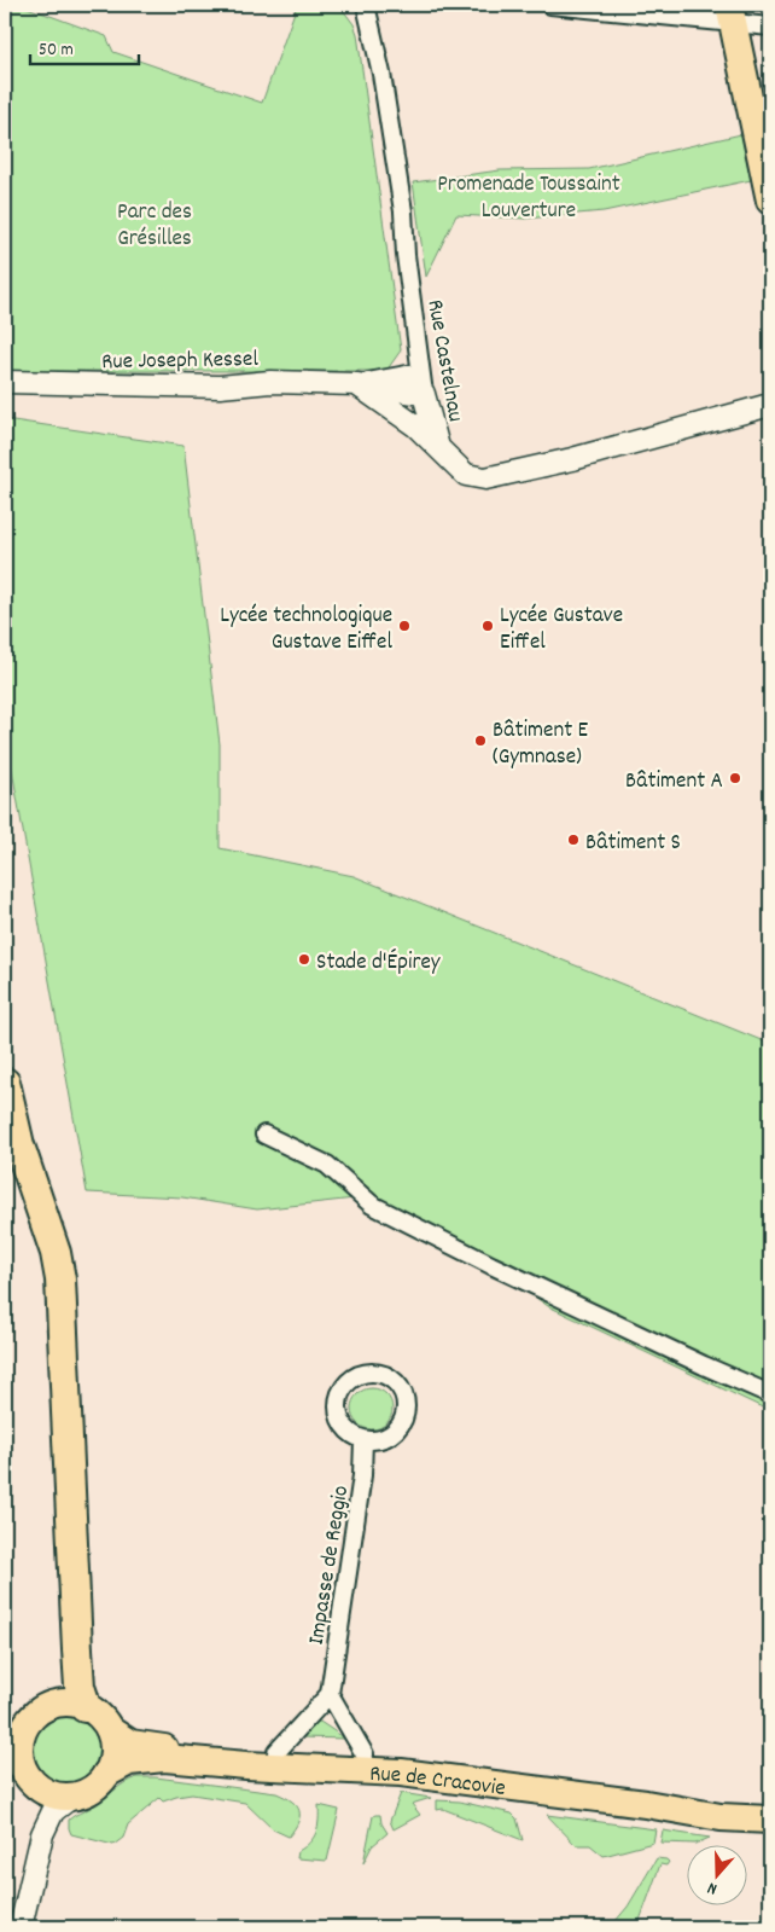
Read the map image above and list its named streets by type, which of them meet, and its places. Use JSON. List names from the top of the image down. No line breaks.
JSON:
{"streets":{"main road":["Rue de Cracovie"],"street":["Rue Joseph Kessel","Rue Castelnau","Impasse de Reggio"]},"crossings":[["Rue Joseph Kessel","Rue Castelnau"]],"parks":["Promenade Toussaint Louverture","Parc des Grésilles"],"places":["Lycée technologique Gustave Eiffel","Lycée Gustave Eiffel","Bâtiment E (Gymnase)","Bâtiment A","Bâtiment S","Stade d'Épirey"],"scale_bar":"50 m","north":"bottom"}
